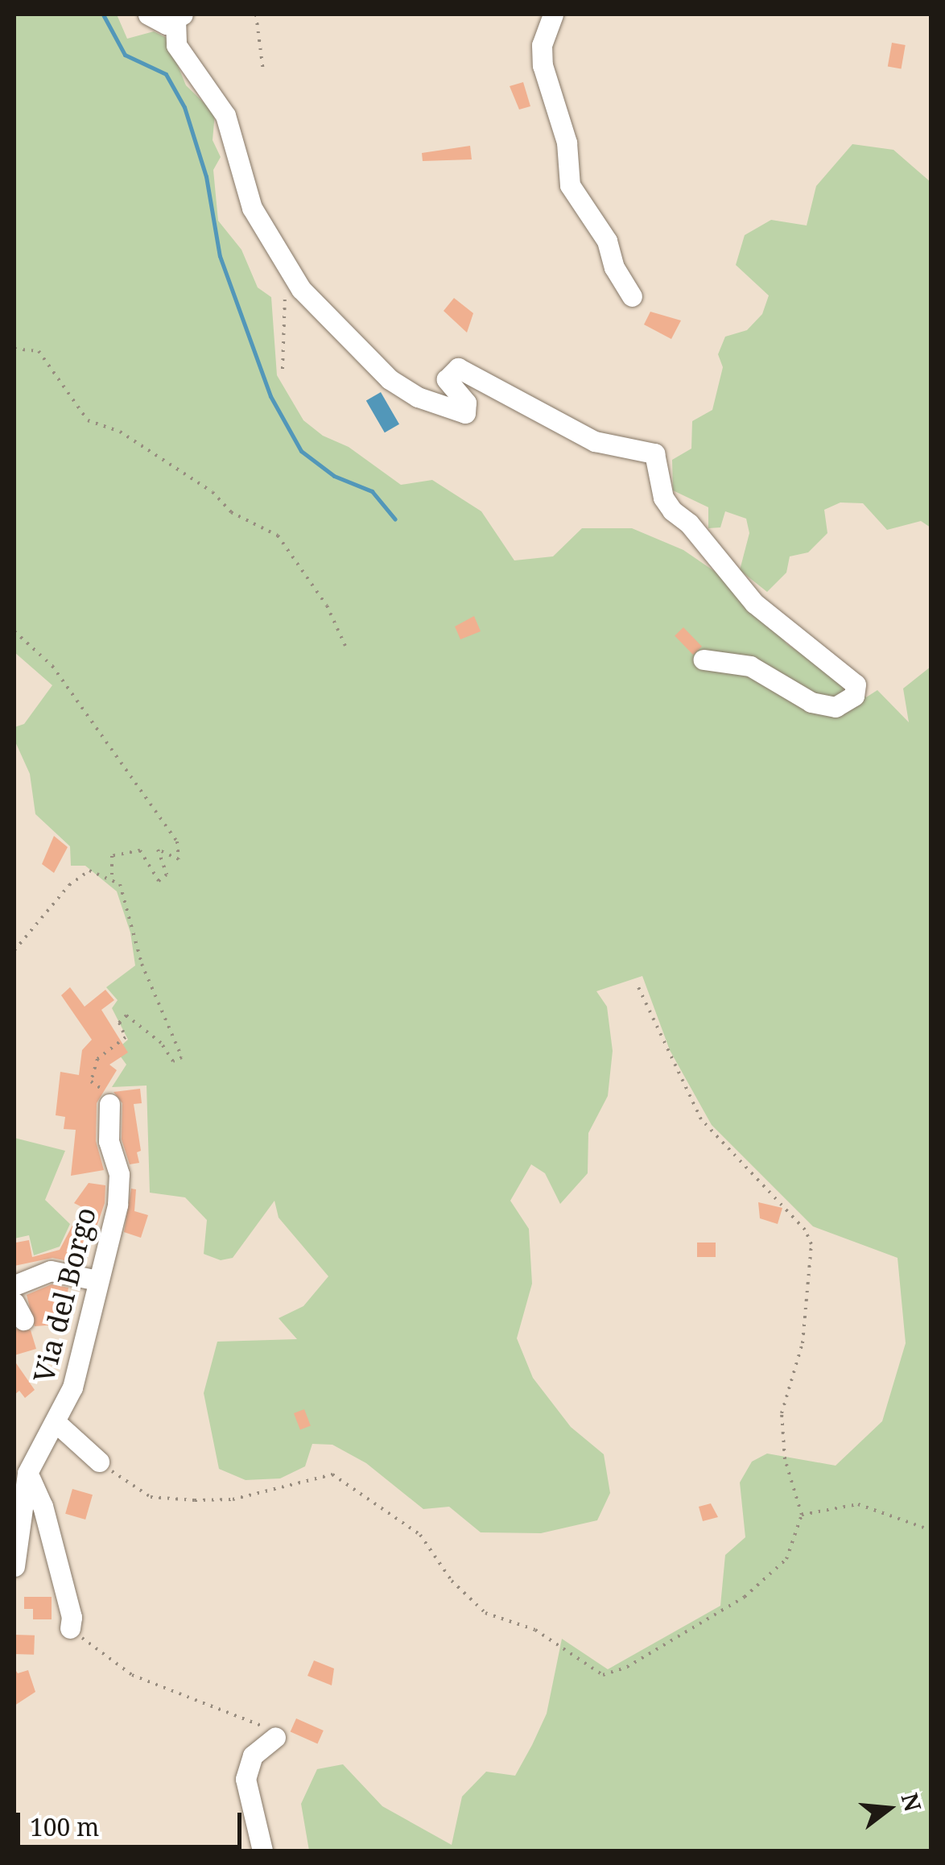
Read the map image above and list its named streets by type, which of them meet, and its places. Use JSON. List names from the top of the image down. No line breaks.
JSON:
{"streets":{"street":["Via del Borgo"]},"scale_bar":"100 m","north":"right"}
